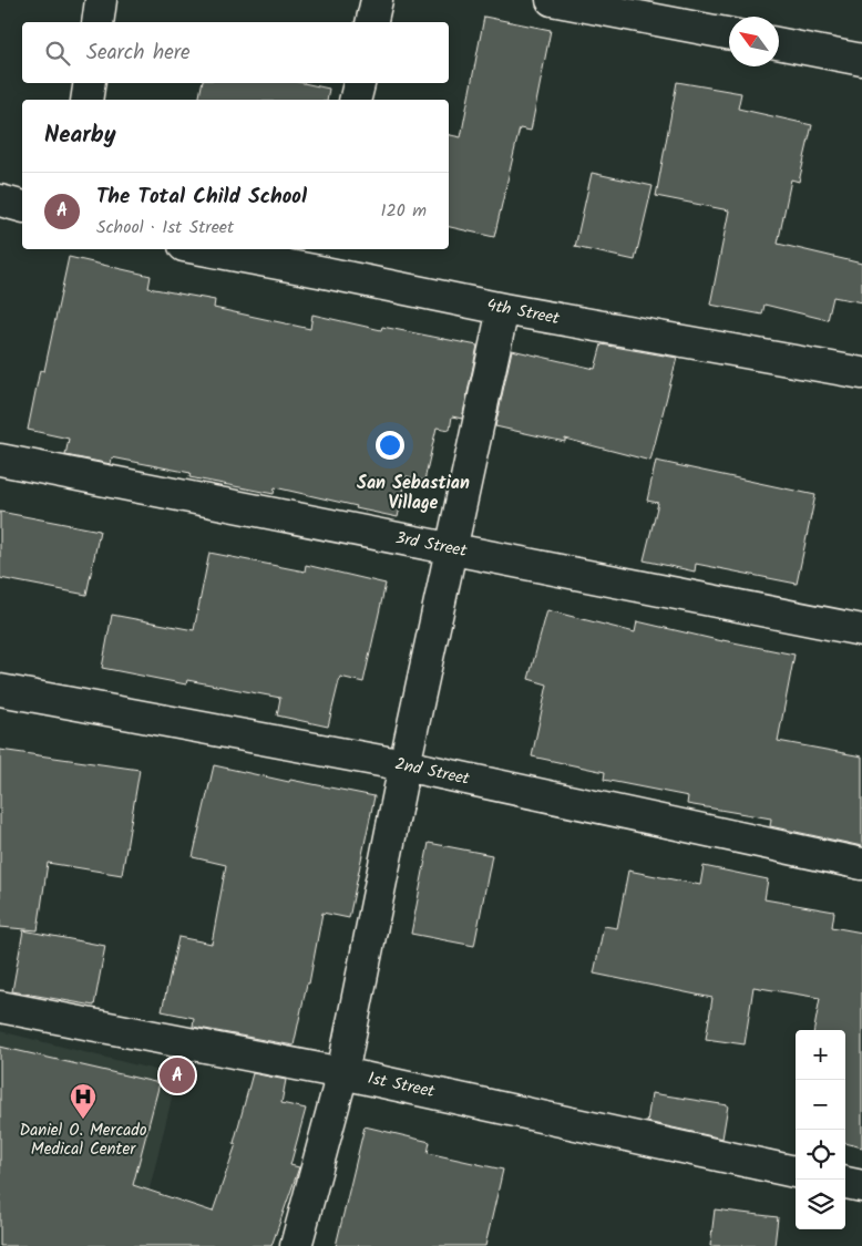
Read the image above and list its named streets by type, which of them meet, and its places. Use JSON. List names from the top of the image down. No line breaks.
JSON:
{"streets":{"street":["4th Street","3rd Street","2nd Street","1st Street"]},"districts":["San Sebastian Village"],"places":{"hospital":["Daniel O. Mercado Medical Center"]},"north":"top left","page":{"search":"Search here","heading":"Nearby","list":[{"mark":"A","name":"The Total Child School","note":"School · 1st Street","value":"120 m"}],"map_buttons":["+","−"],"pins":"A"}}
